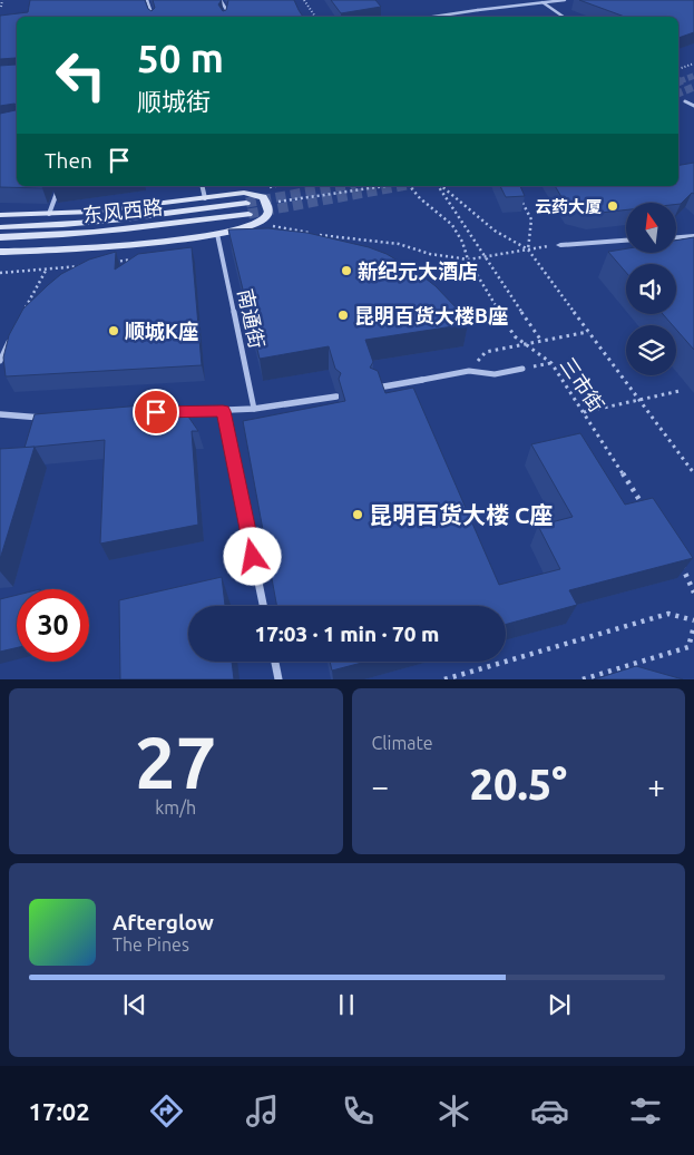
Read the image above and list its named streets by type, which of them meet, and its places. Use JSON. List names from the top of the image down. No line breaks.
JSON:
{"streets":{"main road":["东风西路"],"street":["南通街"],"path":["三市街"]},"places":["云药大厦","新纪元大酒店","昆明百货大楼B座","顺城K座","昆明百货大楼 C座"],"north":"top","page":{"turn":["50 m","顺城街"],"then":"Then","limit":"30","trip":"17:03 · 1 min · 70 m","tile":[["27","km/h"],"Climate"],"heat":["−","20.5°","+"],"song":["Afterglow","The Pines"],"tabs":"17:02"}}
